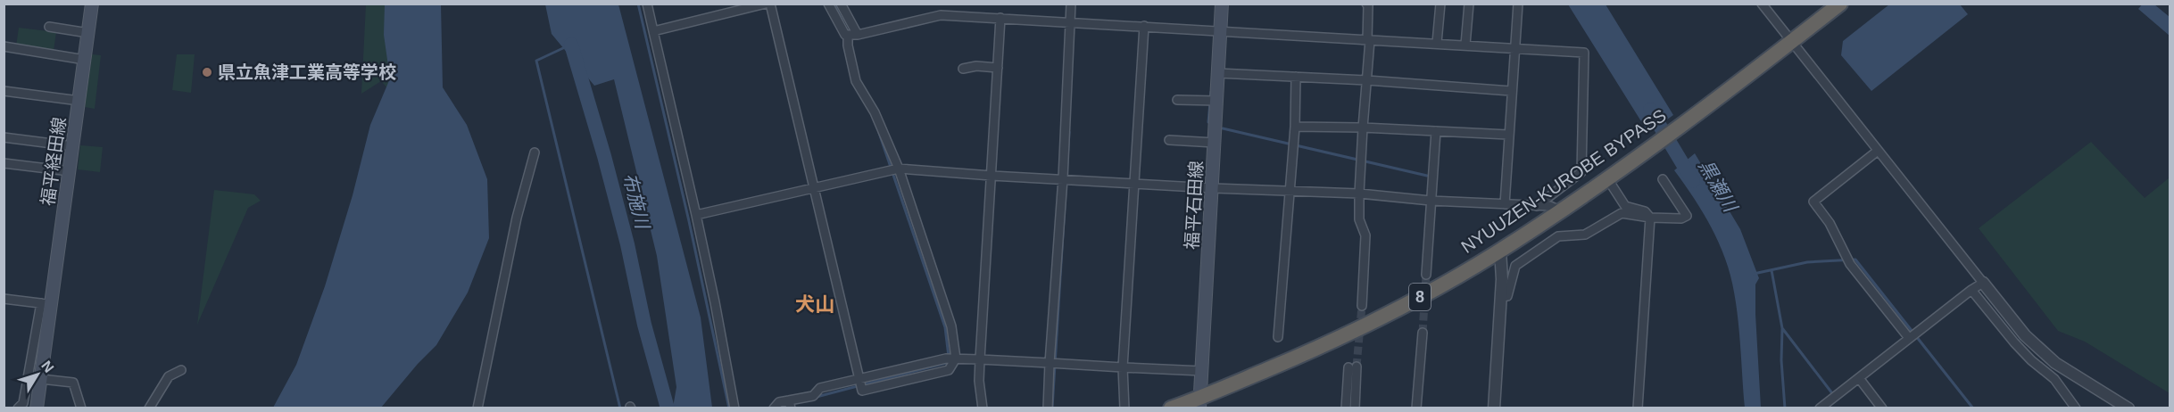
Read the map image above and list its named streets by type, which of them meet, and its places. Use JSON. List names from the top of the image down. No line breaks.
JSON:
{"streets":{"highway":["NYUUZEN-KUROBE BYPASS","8"],"main road":["福平経田線","福平石田線"]},"crossings":[["NYUUZEN-KUROBE BYPASS","福平石田線"]],"districts":["犬山"],"water":["黒瀬川","布施川"],"places":["県立魚津工業高等学校"],"north":"top right"}
